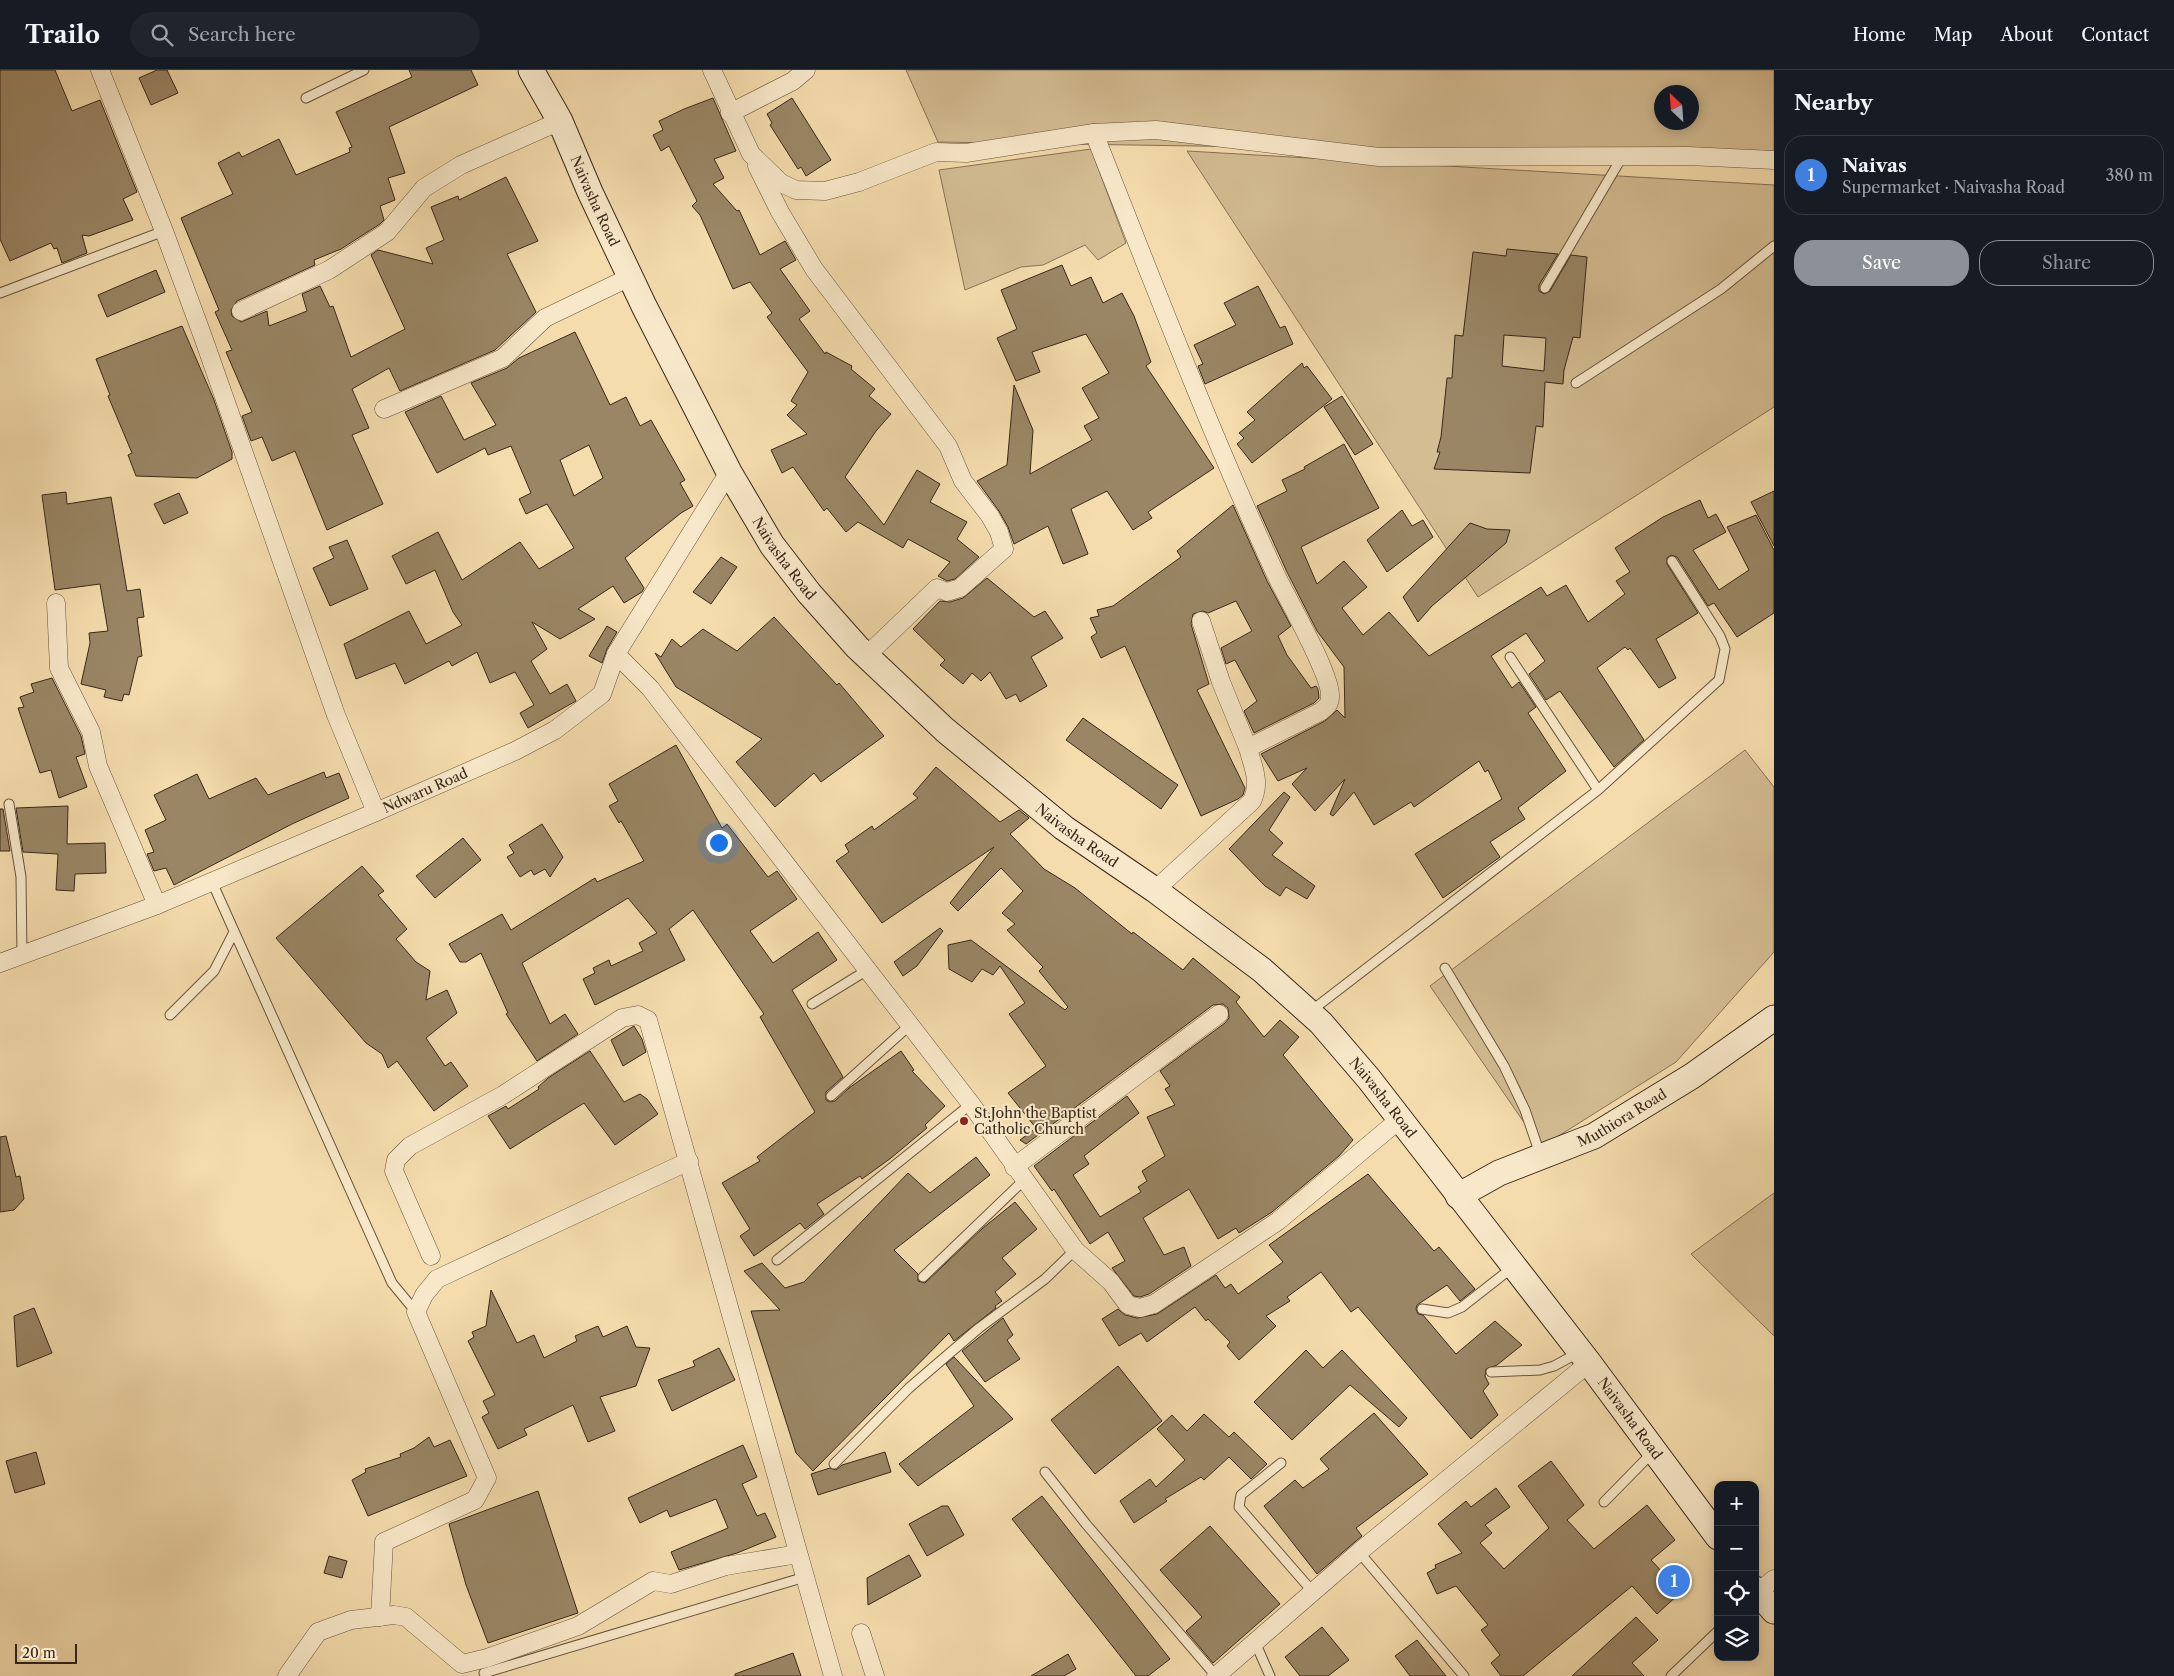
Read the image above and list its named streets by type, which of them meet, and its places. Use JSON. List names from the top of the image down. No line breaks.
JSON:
{"streets":{"main road":["Naivasha Road","Muthiora Road"],"street":["Ndwaru Road"]},"crossings":[["Naivasha Road","Ndwaru Road"],["Naivasha Road","Muthiora Road"]],"places":["St.John the Baptist Catholic Church"],"scale_bar":"20 m","north":"top left","page":{"header":"Trailo","search":"Search here","nav":["Home","Map","About","Contact"],"heading":"Nearby","list":[{"mark":"1","name":"Naivas","note":"Supermarket · Naivasha Road","value":"380 m"}],"buttons":["Save","Share"],"map_buttons":["+","−"],"pins":"1","scale":"20 m"}}
